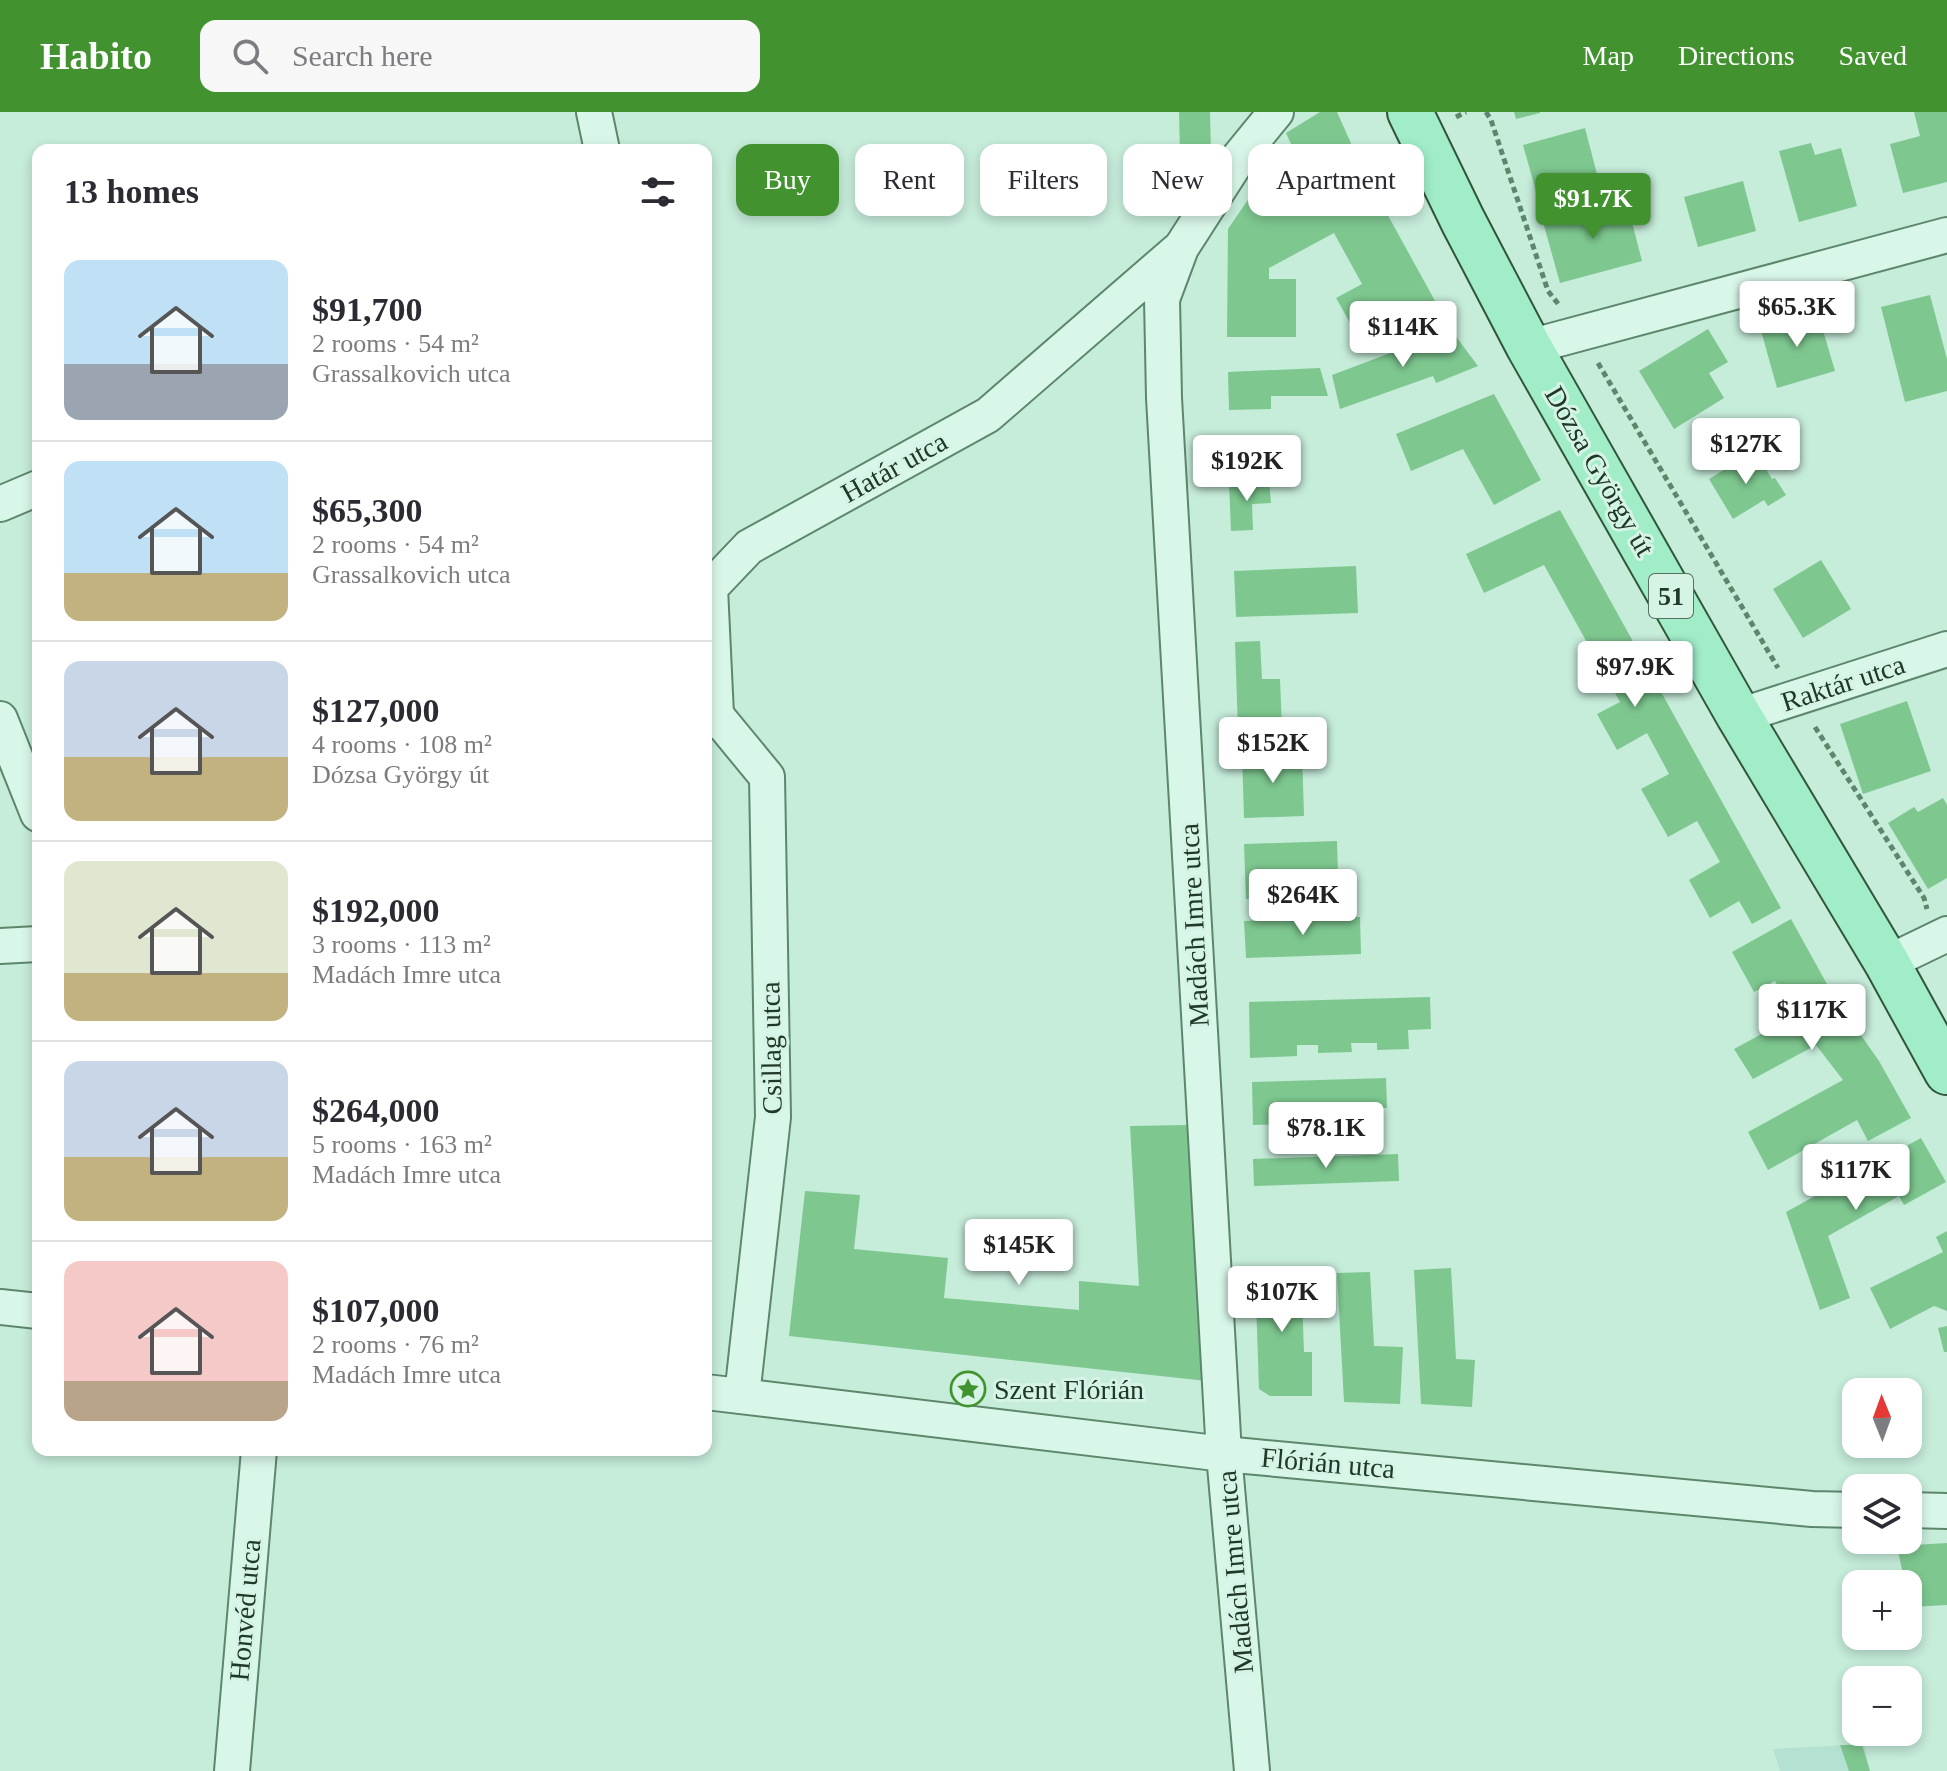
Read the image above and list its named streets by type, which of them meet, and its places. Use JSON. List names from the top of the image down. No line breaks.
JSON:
{"streets":{"main road":["Dózsa György út","51"],"street":["Határ utca","Raktár utca","Madách Imre utca","Csillag utca","Flórián utca","Honvéd utca"]},"crossings":[["Határ utca","Madách Imre utca"],["Dózsa György út","Raktár utca"],["Madách Imre utca","Flórián utca"],["Csillag utca","Flórián utca"]],"places":{"place":["Szent Flórián"]},"north":"top","page":{"header":"Habito","search":"Search here","nav":["Map","Directions","Saved"],"chip":["Buy","Rent","Filters","New","Apartment"],"heading":"13 homes","price":["$91.7K","$65.3K","$114K","$127K","$192K","$97.9K","$152K","$264K","$117K","$78.1K","$117K","$145K","$107K"],"list":[{"name":"$91,700","note":"2 rooms · 54 m² · Grassalkovich utca"},{"name":"$65,300","note":"2 rooms · 54 m² · Grassalkovich utca"},{"name":"$127,000","note":"4 rooms · 108 m² · Dózsa György út"},{"name":"$192,000","note":"3 rooms · 113 m² · Madách Imre utca"},{"name":"$264,000","note":"5 rooms · 163 m² · Madách Imre utca"},{"name":"$107,000","note":"2 rooms · 76 m² · Madách Imre utca"}],"map_buttons":["+","−"]}}
